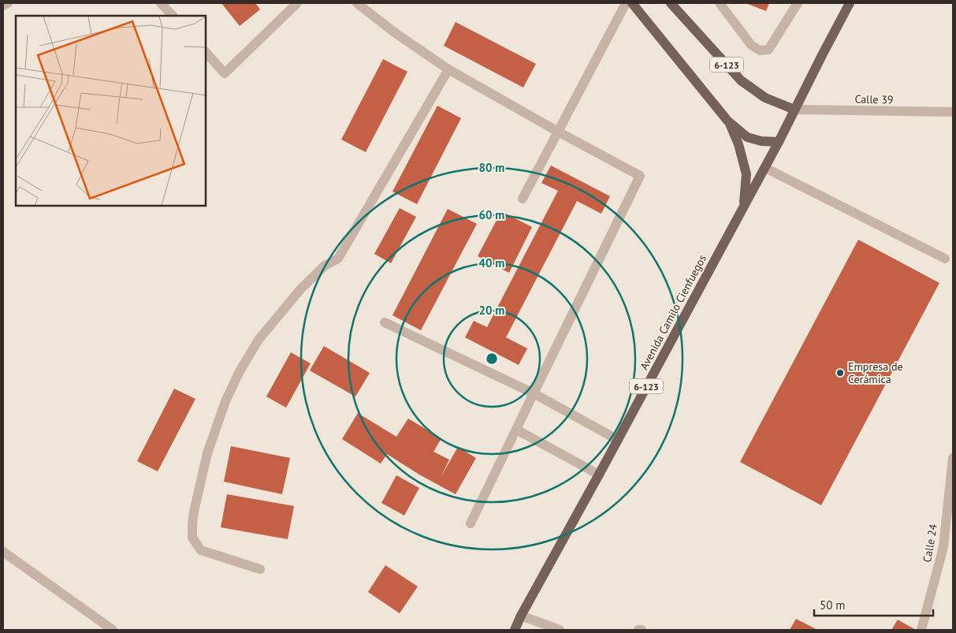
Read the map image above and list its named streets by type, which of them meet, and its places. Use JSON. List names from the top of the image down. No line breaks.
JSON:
{"streets":{"main road":["6-123","Avenida Camilo Cienfuegos"],"street":["Calle 39","Calle 24"]},"crossings":[["6-123","Calle 39"],["6-123","Avenida Camilo Cienfuegos"],["Calle 39","Avenida Camilo Cienfuegos"]],"places":["Empresa de Cerámica"],"scale_bar":"50 m","rings":["80 m","60 m","40 m","20 m"]}
